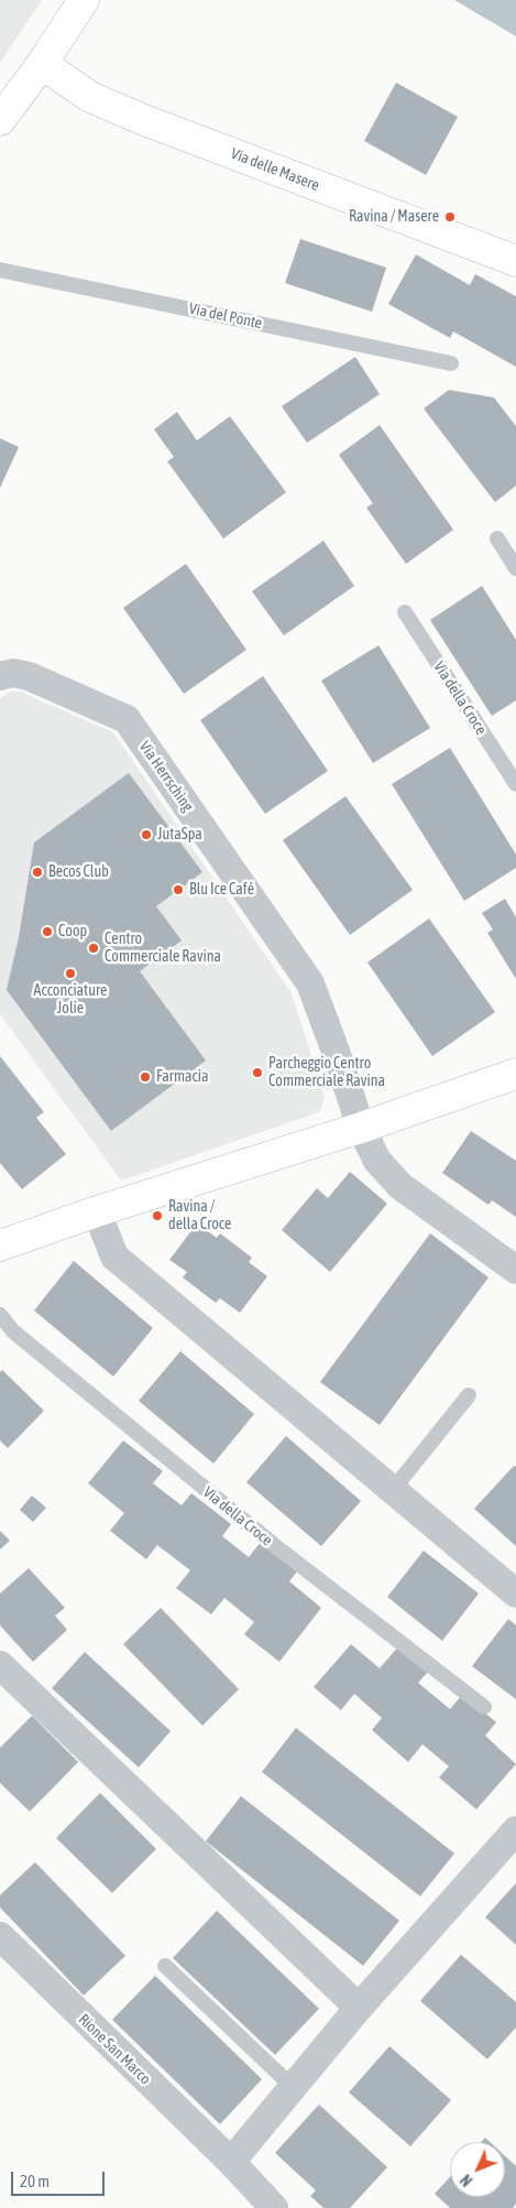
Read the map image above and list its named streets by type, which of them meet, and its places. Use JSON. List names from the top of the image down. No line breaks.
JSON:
{"streets":{"street":["Via delle Masere","Via Herrsching","Rione San Marco"],"lane":["Via del Ponte","Via della Croce"]},"places":["Ravina / Masere","JutaSpa","Becos Club","Blu Ice Café","Coop","Centro Commerciale Ravina","Acconciature Jolie","Parcheggio Centro Commerciale Ravina","Farmacia","Ravina / della Croce"],"scale_bar":"20 m","north":"bottom left"}
